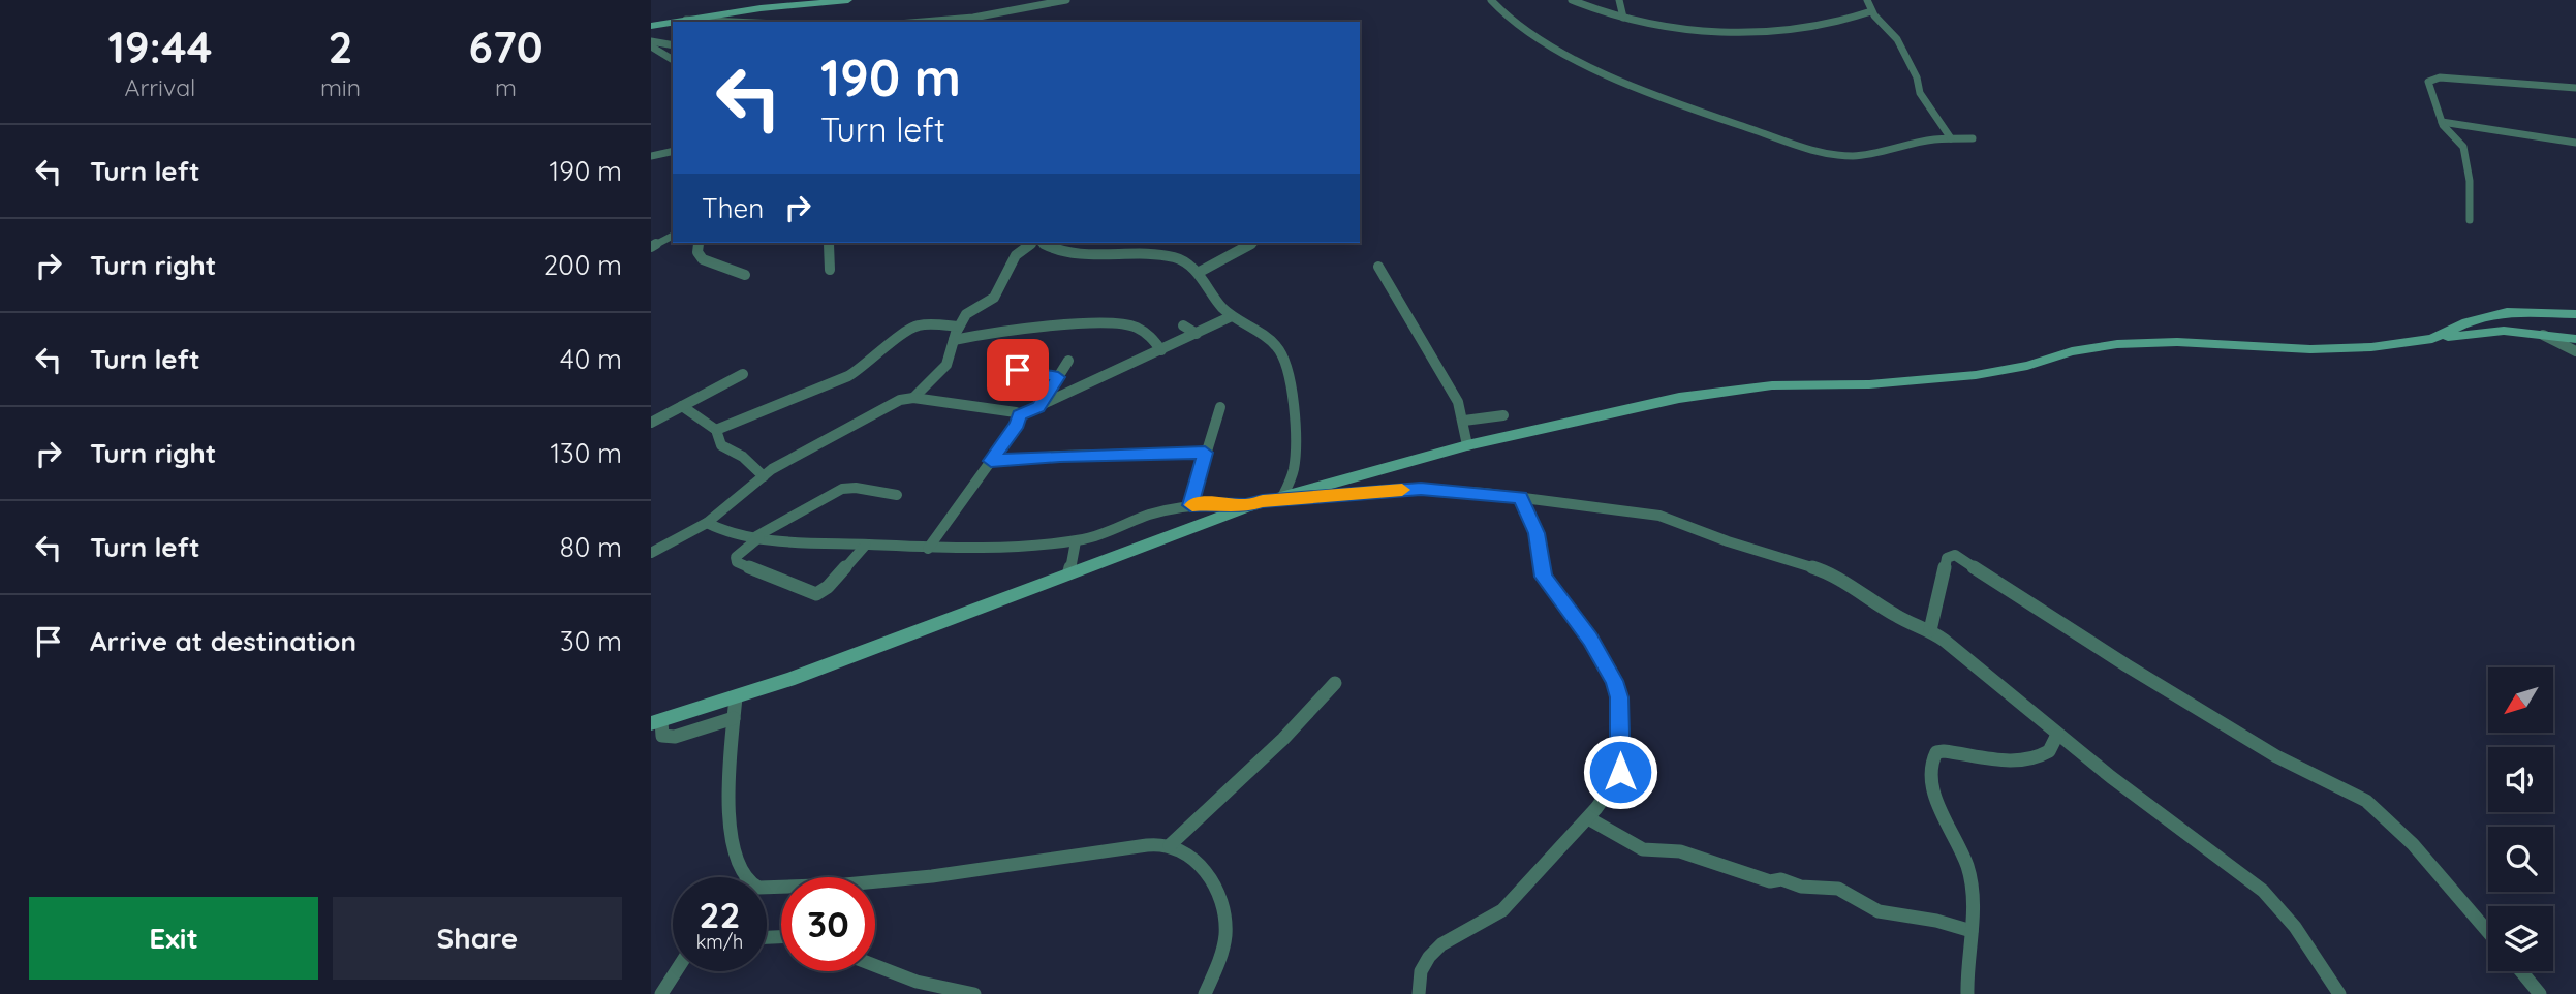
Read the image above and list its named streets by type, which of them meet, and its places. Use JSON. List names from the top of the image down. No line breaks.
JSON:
{"north":"bottom left","page":{"eta":["19:44","Arrival","2","min","670","m"],"turn":["190 m","Turn left"],"list":[{"name":"Turn left","value":"190 m"},{"name":"Turn right","value":"200 m"},{"name":"Turn left","value":"40 m"},{"name":"Turn right","value":"130 m"},{"name":"Turn left","value":"80 m"},{"name":"Arrive at destination","value":"30 m"}],"then":"Then","speed":"22 km/h","limit":"30","buttons":["Exit","Share"]}}
